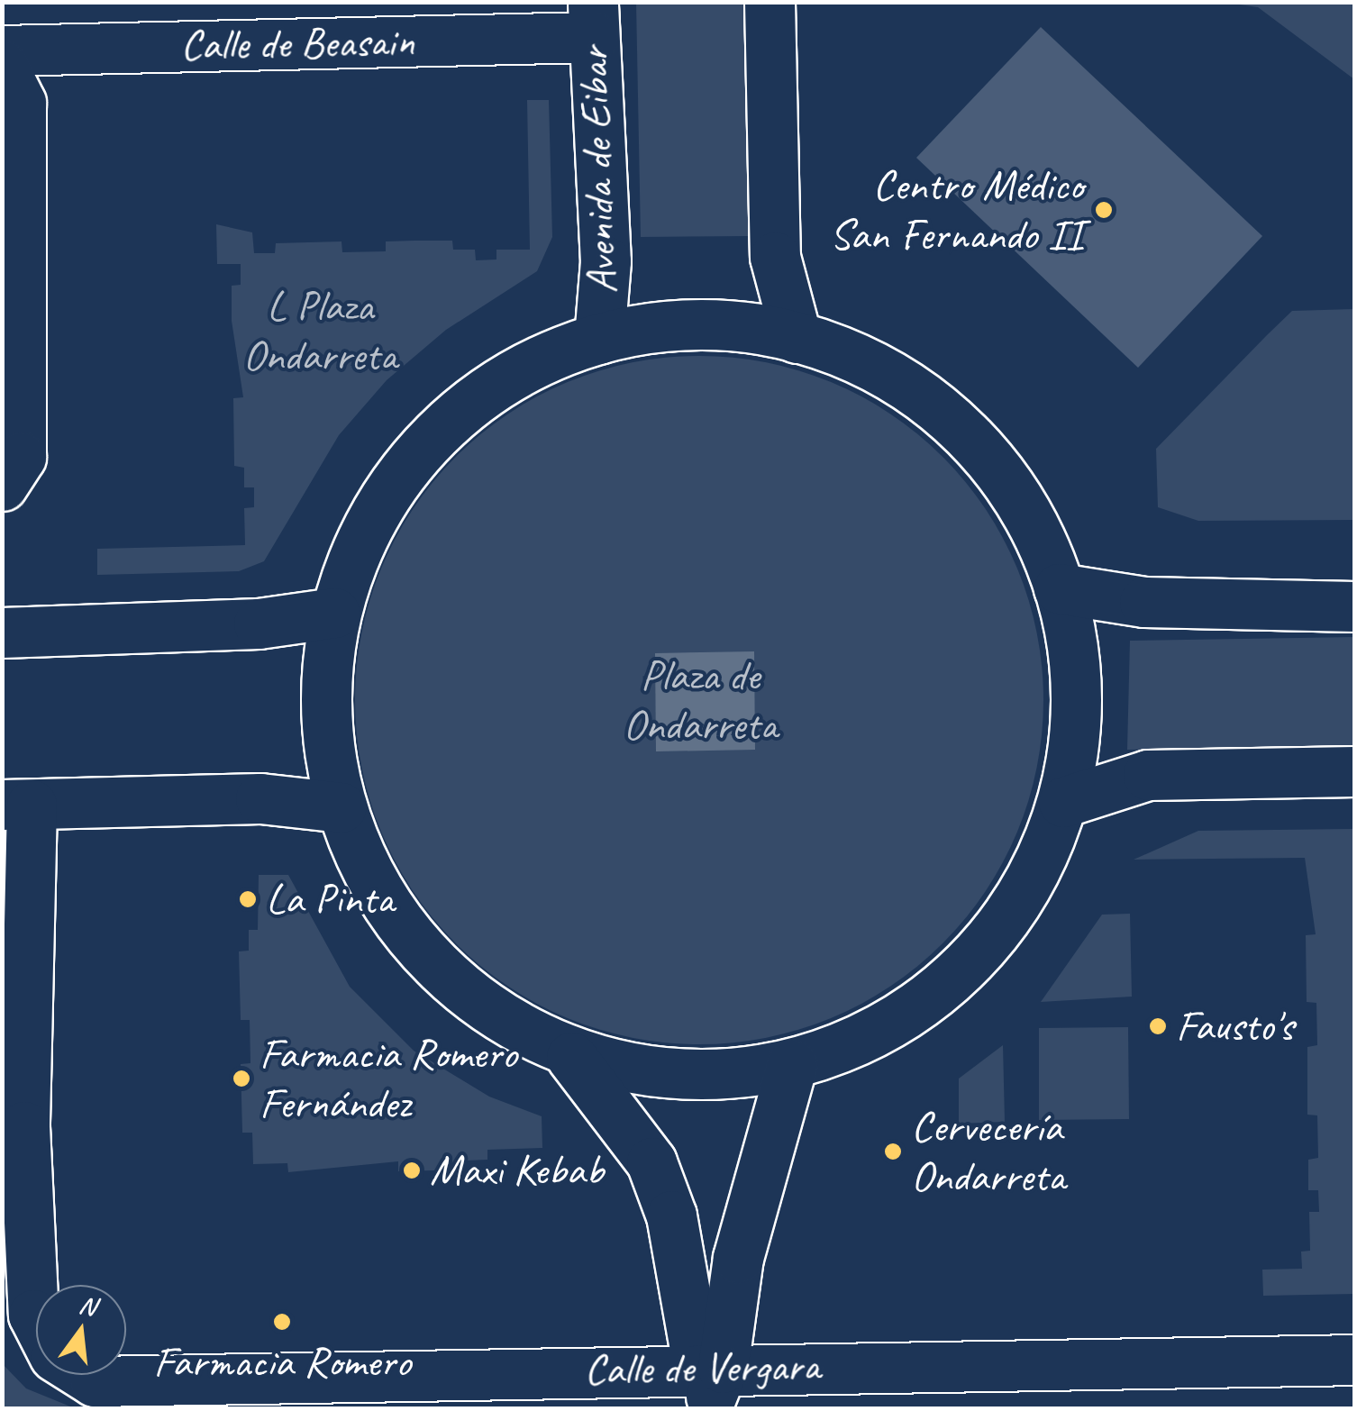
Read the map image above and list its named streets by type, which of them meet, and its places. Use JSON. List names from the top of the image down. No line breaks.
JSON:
{"streets":{"street":["Calle de Beasain","Avenida de Eibar","Calle de Vergara"]},"crossings":[["Calle de Beasain","Avenida de Eibar"]],"parks":["L Plaza Ondarreta","Plaza de Ondarreta"],"places":["Centro Médico San Fernando II","La Pinta","Fausto's","Farmacia Romero Fernández","Cervecería Ondarreta","Maxi Kebab","Farmacia Romero"],"north":"top"}
